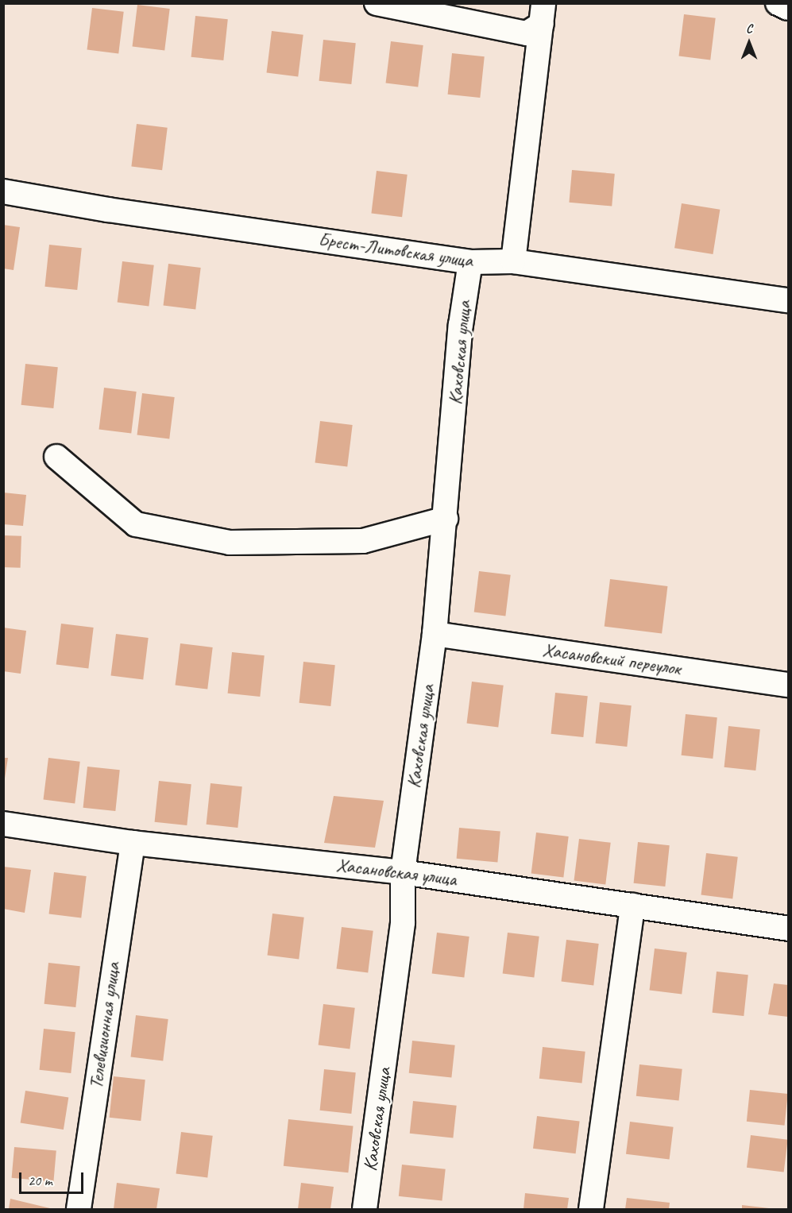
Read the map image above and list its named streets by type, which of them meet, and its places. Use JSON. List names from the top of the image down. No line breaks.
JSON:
{"streets":{"street":["Брест-Литовская улица","Каховская улица","Хасановский переулок","Хасановская улица","Телевизионная улица"]},"crossings":[["Брест-Литовская улица","Каховская улица"],["Каховская улица","Хасановский переулок"],["Каховская улица","Хасановская улица"],["Хасановская улица","Телевизионная улица"]],"scale_bar":"20 m","north":"top"}
